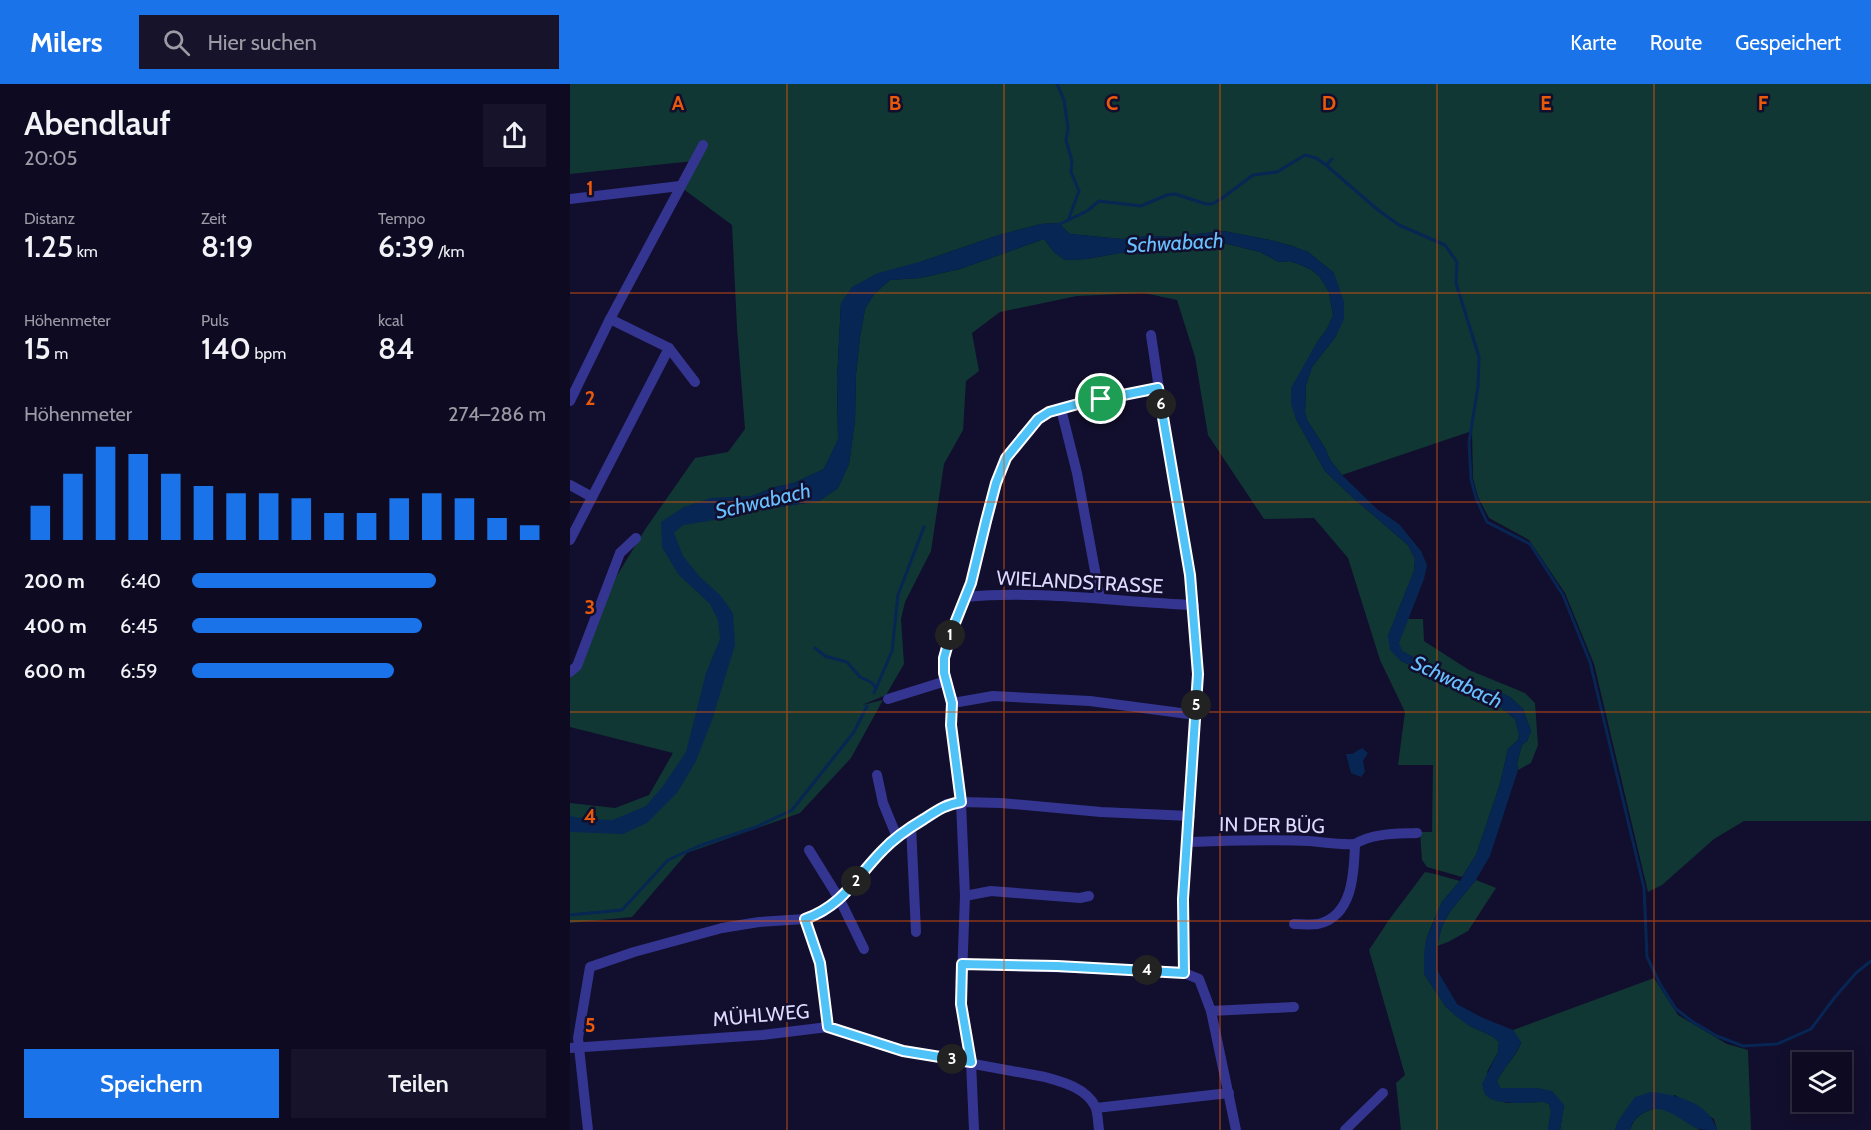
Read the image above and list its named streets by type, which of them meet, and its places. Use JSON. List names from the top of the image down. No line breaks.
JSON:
{"streets":{"street":["WIELANDSTRASSE","IN DER BÜG","MÜHLWEG"]},"water":["Schwabach"],"page":{"header":"Milers","search":"Hier suchen","nav":["Karte","Route","Gespeichert"],"heading":["Abendlauf","20:05"],"stats":[["Distanz","1.25 km"],["Zeit","8:19"],["Tempo","6:39 /km"],["Höhenmeter","15 m"],["Puls","140 bpm"],["kcal","84"]],"pins":["6","1","5","2","4","3"],"chart":["Höhenmeter","274–286 m"],"list":[{"name":"200 m","note":"6:40"},{"name":"400 m","note":"6:45"},{"name":"600 m","note":"6:59"}],"buttons":["Speichern","Teilen"]},"grid":{"columns":["A","B","C","D","E","F"],"rows":["1","2","3","4","5"]}}
